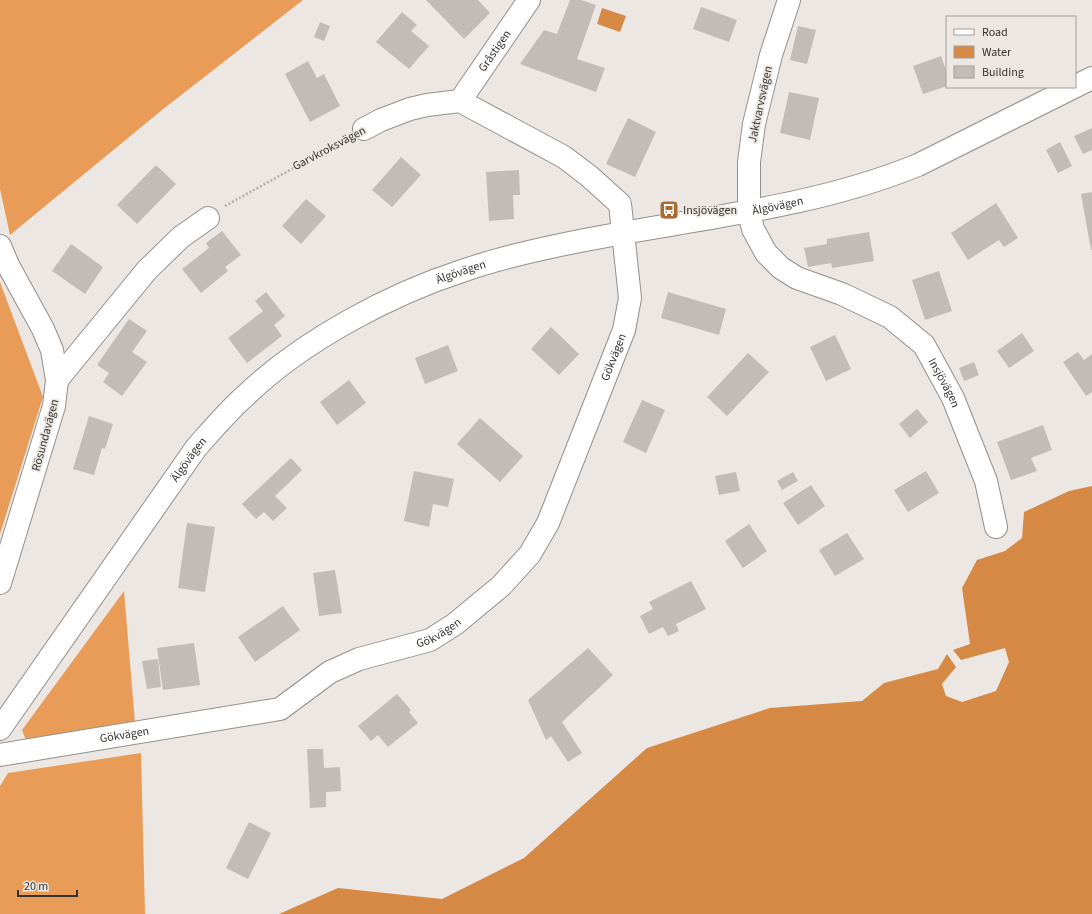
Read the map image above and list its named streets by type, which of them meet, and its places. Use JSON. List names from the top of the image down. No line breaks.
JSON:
{"streets":{"street":["Gråstigen","Jaktvarvsvägen","Garvkroksvägen","Älgövägen","Gökvägen","Insjövägen","Rösundavägen"]},"crossings":[["Gråstigen","Garvkroksvägen"],["Jaktvarvsvägen","Älgövägen"],["Jaktvarvsvägen","Insjövägen"],["Älgövägen","Gökvägen"],["Älgövägen","Insjövägen"]],"places":{"bus stop":["Insjövägen"]},"legend":["Road","Water","Building"],"scale_bar":"20 m"}
